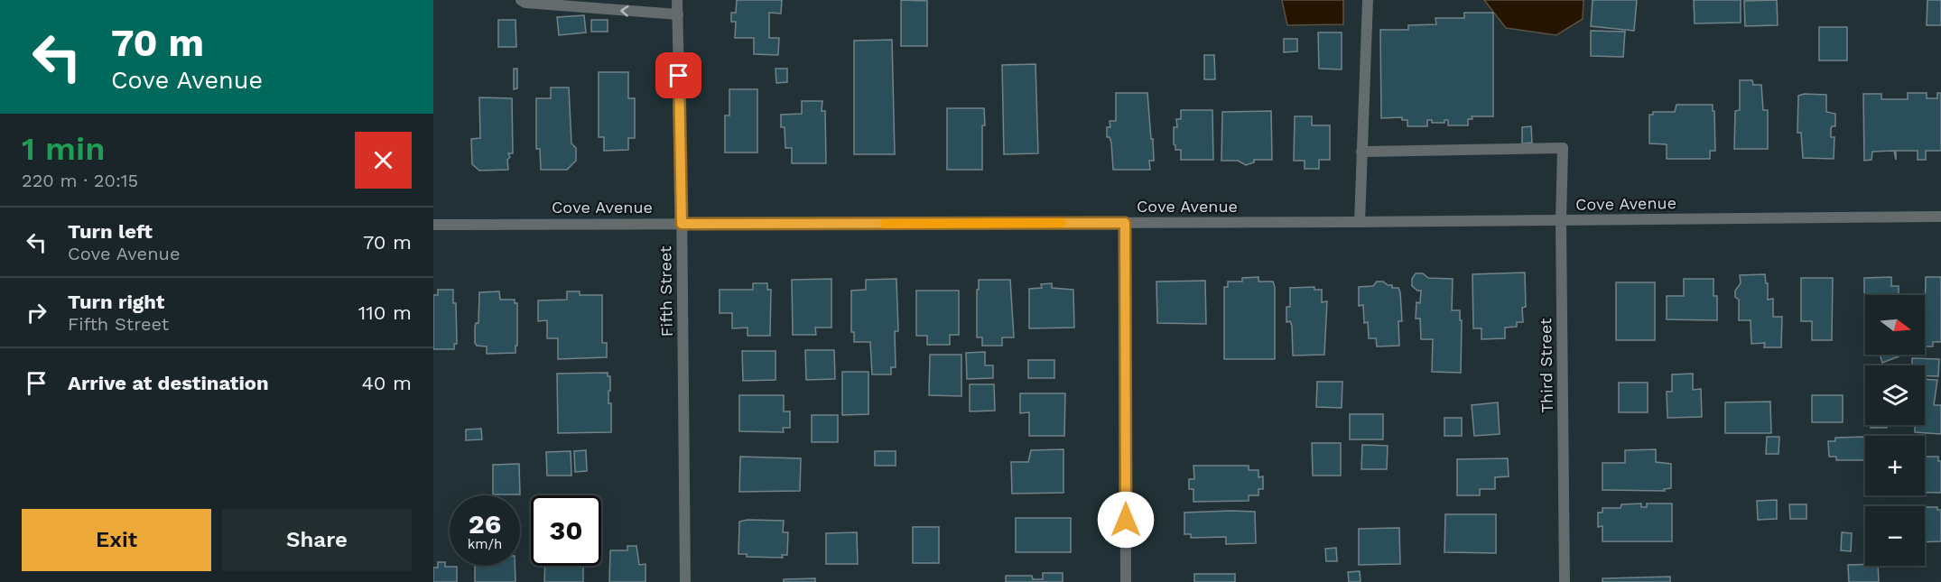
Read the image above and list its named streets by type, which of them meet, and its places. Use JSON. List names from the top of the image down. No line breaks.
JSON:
{"streets":{"street":["Cove Avenue","Fifth Street","Third Street"]},"crossings":[["Cove Avenue","Fifth Street"],["Cove Avenue","Third Street"]],"north":"right","page":{"turn":["70 m","Cove Avenue"],"heading":["1 min","220 m · 20:15"],"list":[{"name":"Turn left","note":"Cove Avenue","value":"70 m"},{"name":"Turn right","note":"Fifth Street","value":"110 m"},{"name":"Arrive at destination","value":"40 m"}],"map_buttons":["+","−"],"speed":"26 km/h","limit":"30","buttons":["Exit","Share"]}}
